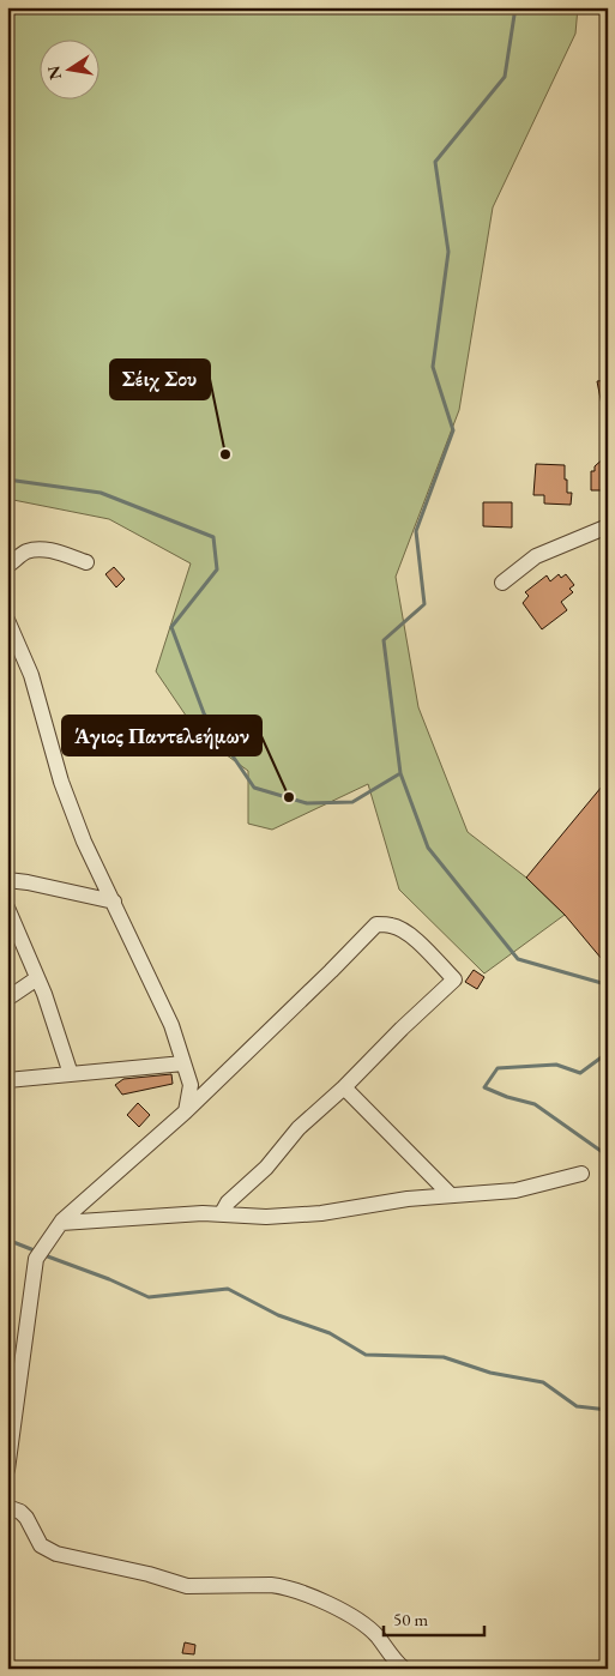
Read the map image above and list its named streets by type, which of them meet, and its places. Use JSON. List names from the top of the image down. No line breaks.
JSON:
{"places":["Σέιχ Σου","Άγιος Παντελεήμων"],"scale_bar":"50 m","north":"left"}
